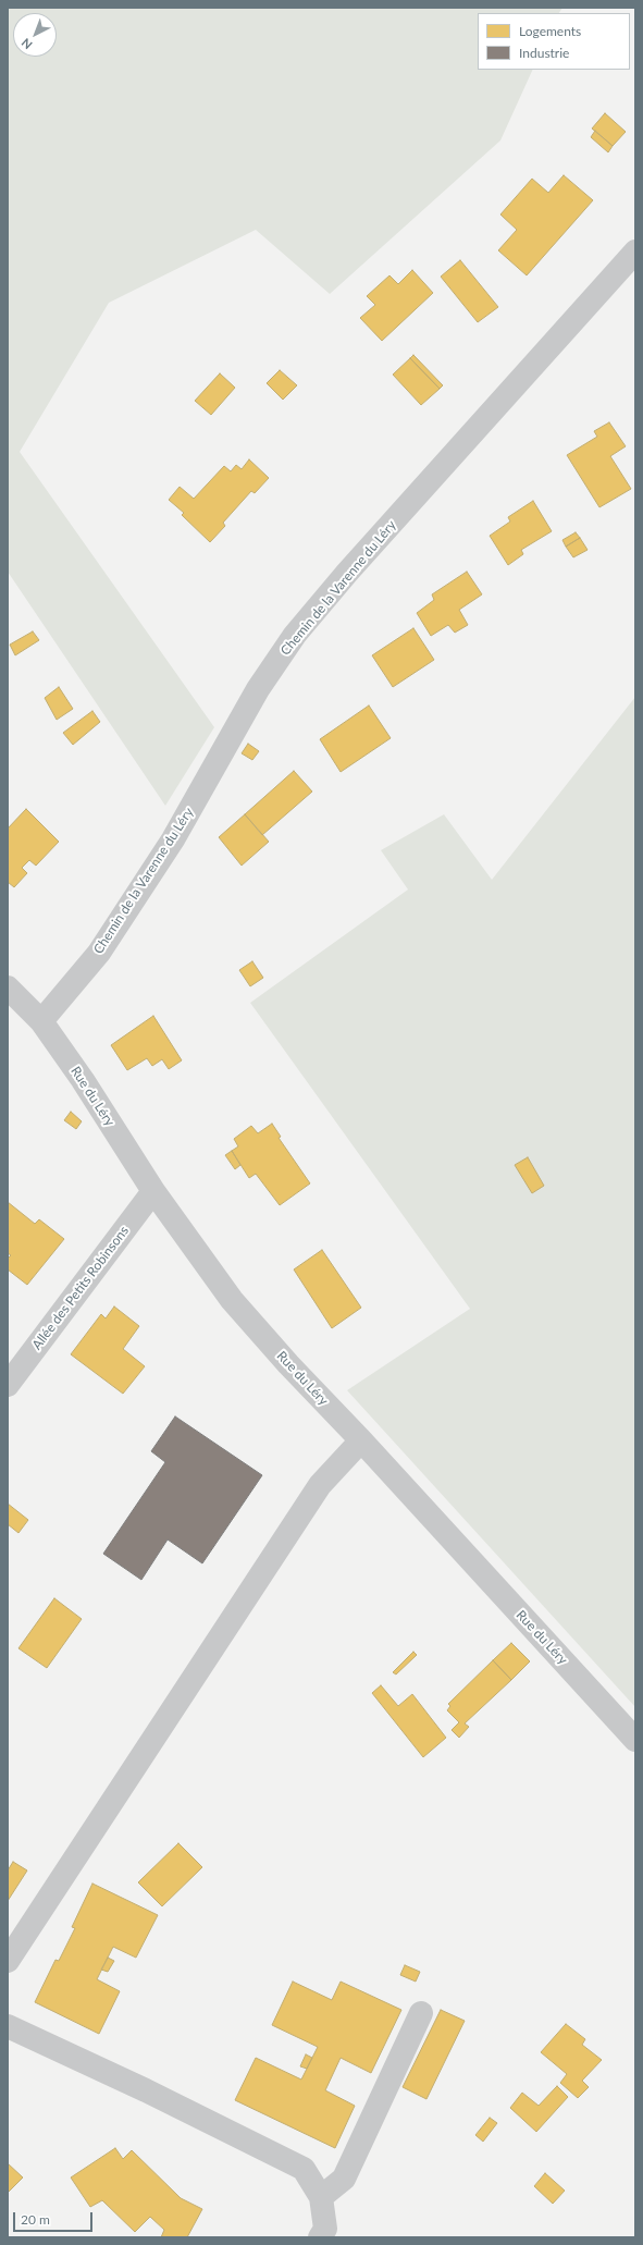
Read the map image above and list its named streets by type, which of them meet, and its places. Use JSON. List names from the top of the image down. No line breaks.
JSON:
{"streets":{"street":["Chemin de la Varenne du Léry","Rue du Léry","Allée des Petits Robinsons"]},"crossings":[["Chemin de la Varenne du Léry","Rue du Léry"],["Rue du Léry","Allée des Petits Robinsons"]],"legend":["Logements","Industrie"],"scale_bar":"20 m","north":"bottom left"}
